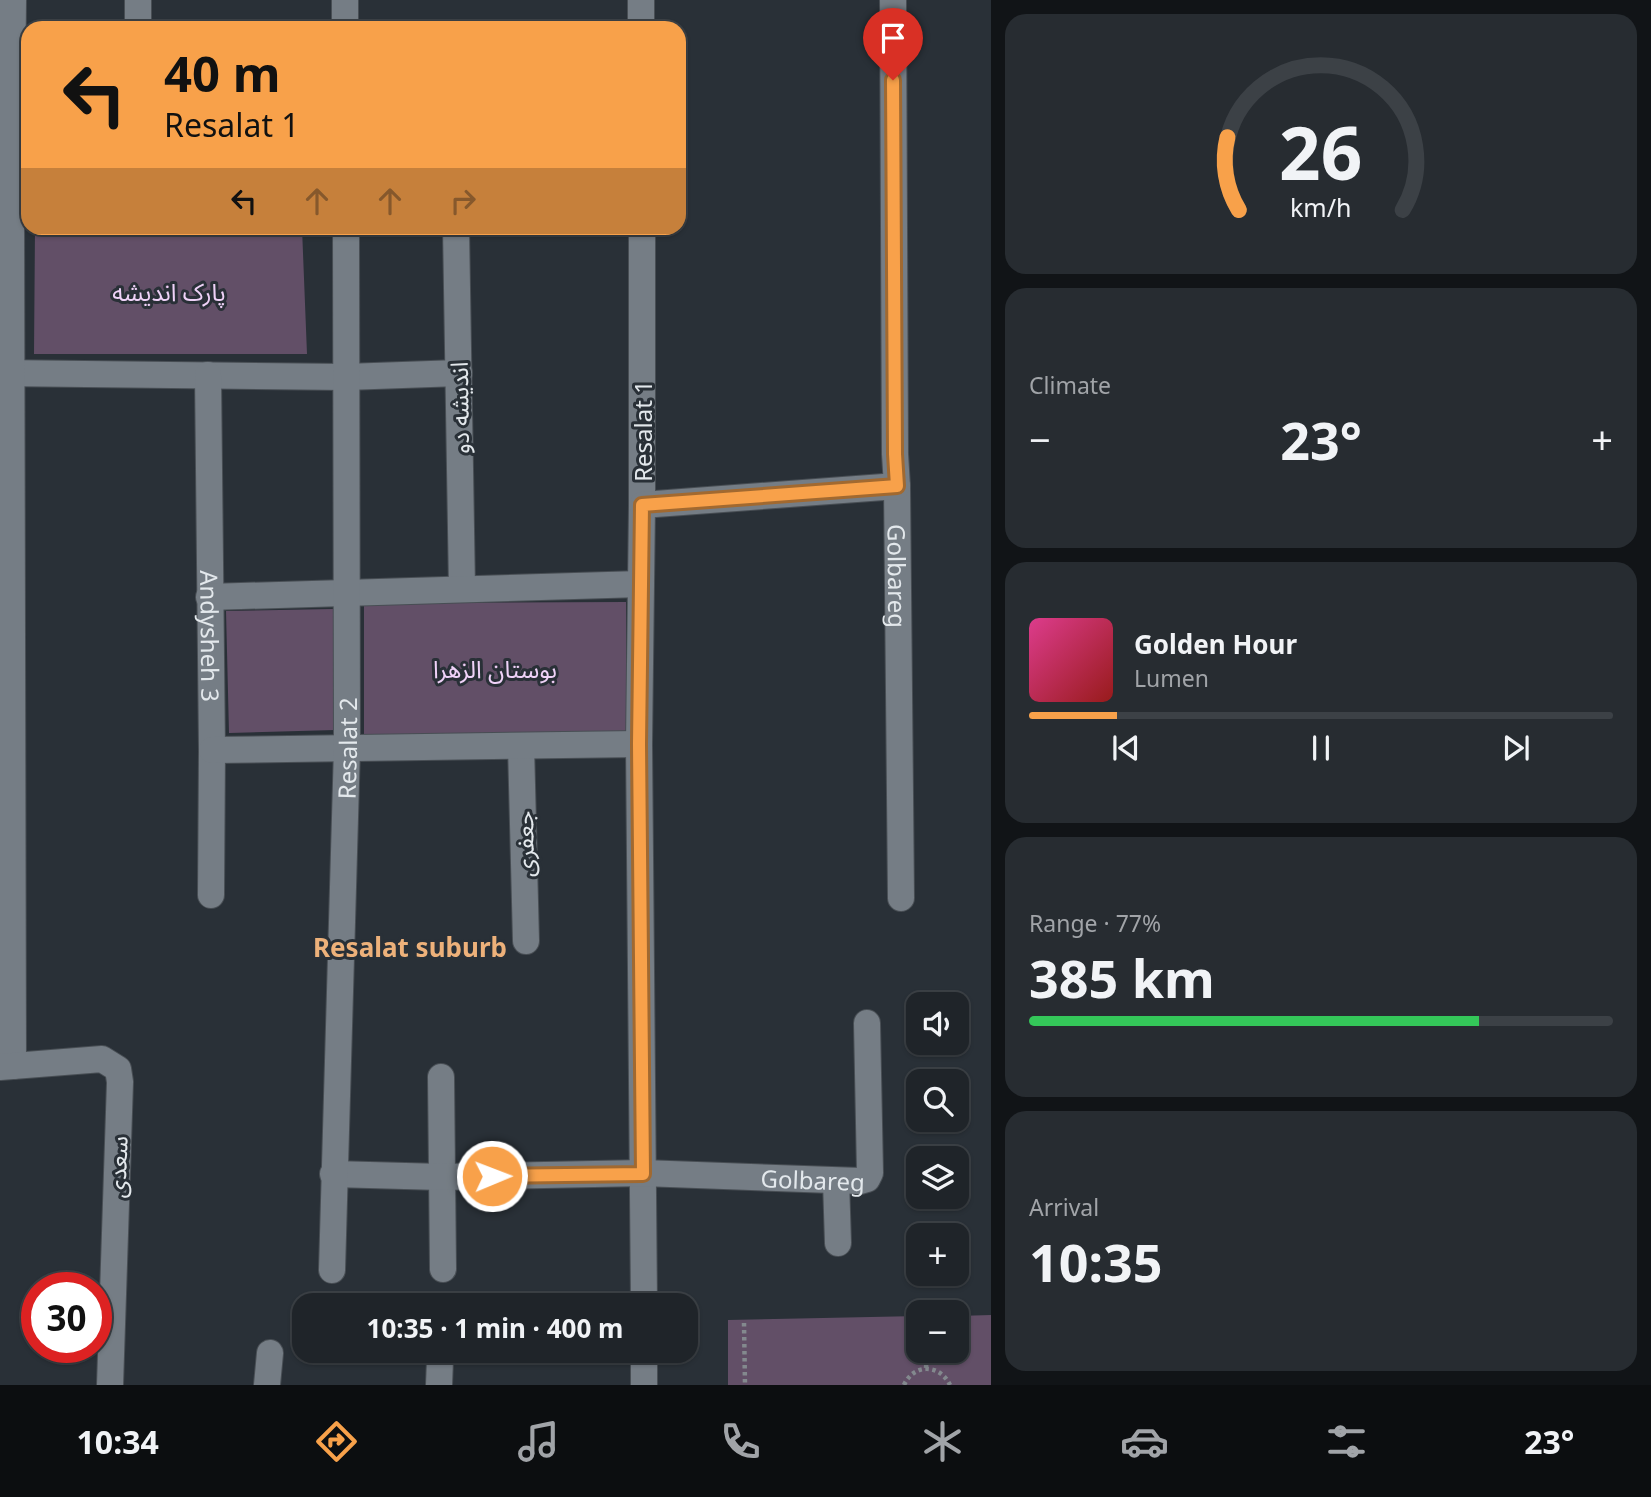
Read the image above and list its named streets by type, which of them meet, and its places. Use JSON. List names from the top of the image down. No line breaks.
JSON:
{"streets":{"street":["اندیشه دو","Resalat 1","Golbareg","Andysheh 3","Resalat 2","جعفری","سعدی"]},"crossings":[["Resalat 1","Golbareg"],["Golbareg","Resalat 2"]],"districts":["Resalat suburb"],"parks":["پارک اندیشه","بوستان الزهرا"],"page":{"turn":["40 m","Resalat 1"],"tile":["Climate",["Range · 77%","385 km"],["Arrival","10:35"]],"heat":["−","23°","+"],"song":["Golden Hour","Lumen"],"map_buttons":["+","−"],"limit":"30","trip":"10:35 · 1 min · 400 m","tabs":["10:34","23°"],"gauge":["26","km/h"]}}
